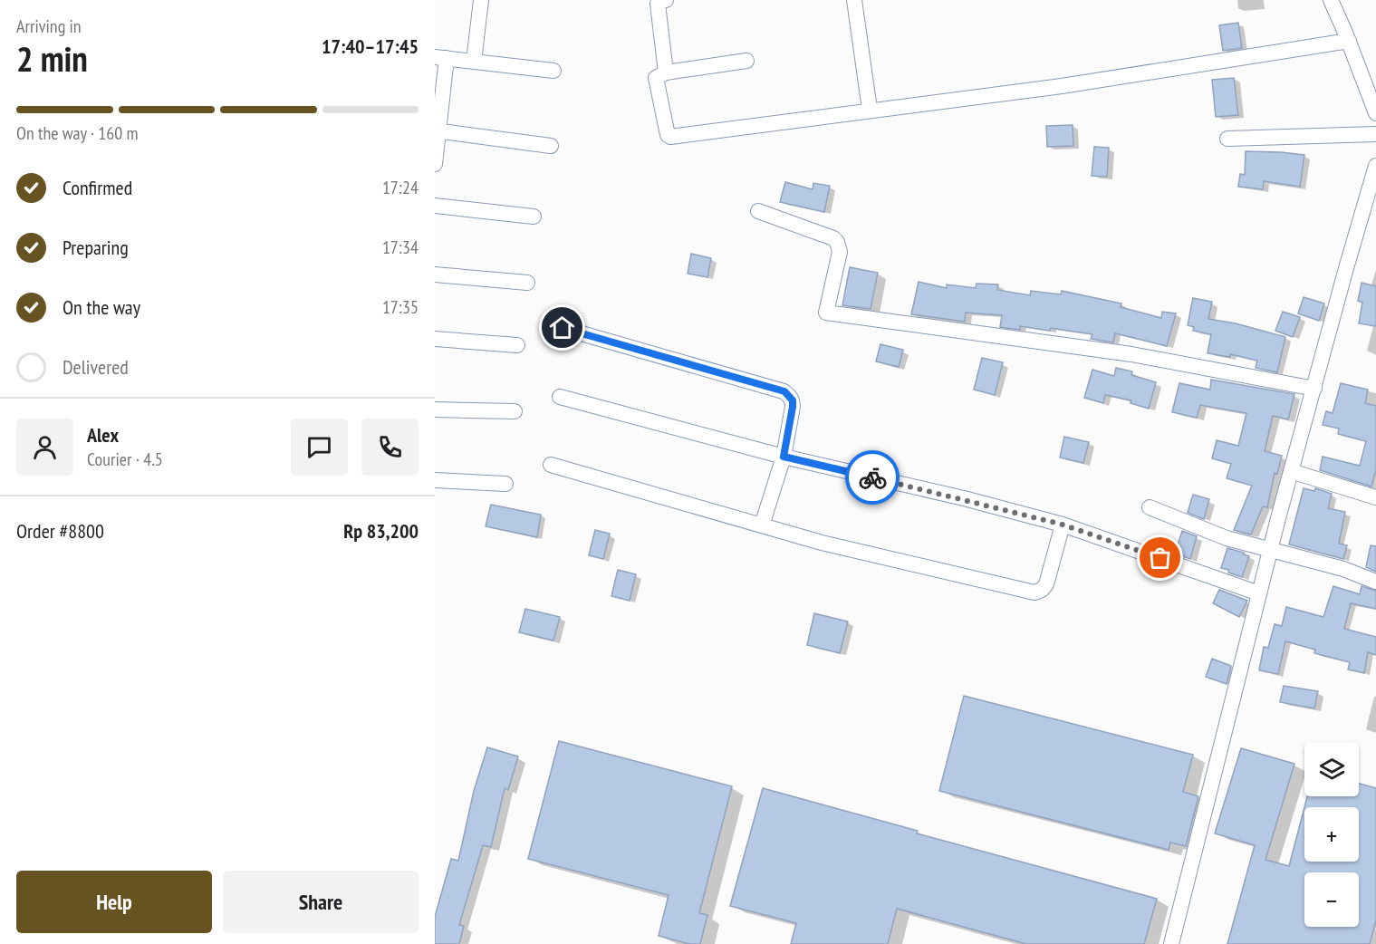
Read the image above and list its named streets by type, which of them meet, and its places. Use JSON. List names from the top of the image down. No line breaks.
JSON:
{"page":{"heading":["2 min","Arriving in","17:40–17:45"],"panel":["Alex","Courier · 4.5","Order #8800","Rp 83,200"],"bar":"On the way · 160 m","list":[["Confirmed","17:24"],["Preparing","17:34"],["On the way","17:35"],"Delivered"],"map_buttons":["+","−"],"buttons":["Help","Share"]}}
